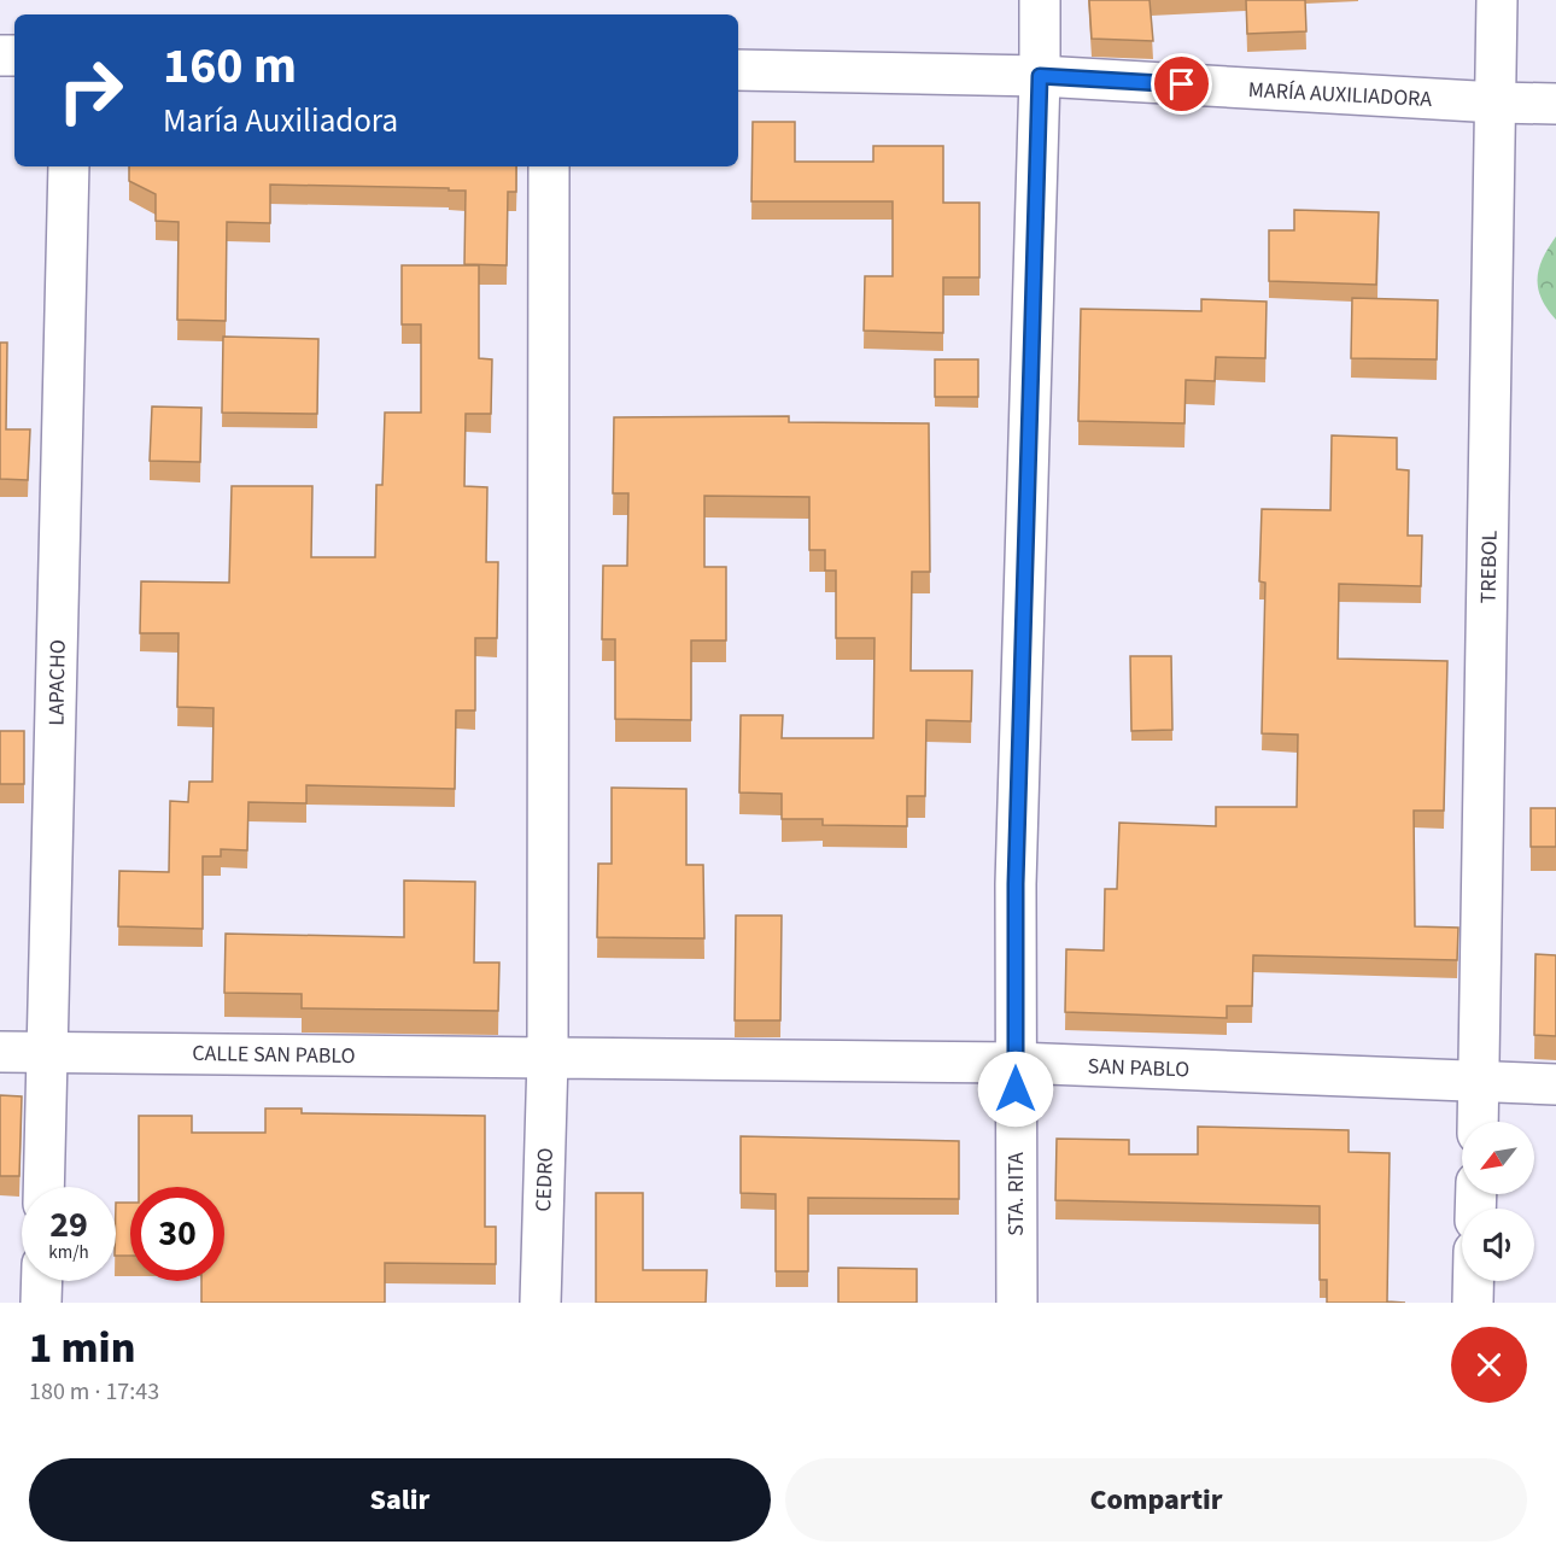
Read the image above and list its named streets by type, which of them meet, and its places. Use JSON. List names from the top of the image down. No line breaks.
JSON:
{"streets":{"street":["MARÍA AUXILIADORA","TREBOL","LAPACHO","CALLE SAN PABLO","SAN PABLO","CEDRO","STA. RITA"]},"crossings":[["MARÍA AUXILIADORA","TREBOL"],["MARÍA AUXILIADORA","STA. RITA"],["TREBOL","SAN PABLO"],["LAPACHO","CALLE SAN PABLO"],["CALLE SAN PABLO","SAN PABLO"],["CALLE SAN PABLO","CEDRO"],["SAN PABLO","CEDRO"],["SAN PABLO","STA. RITA"]],"north":"bottom left","page":{"turn":["160 m","María Auxiliadora"],"speed":"29 km/h","limit":"30","heading":["1 min","180 m · 17:43"],"buttons":["Salir","Compartir"]}}
